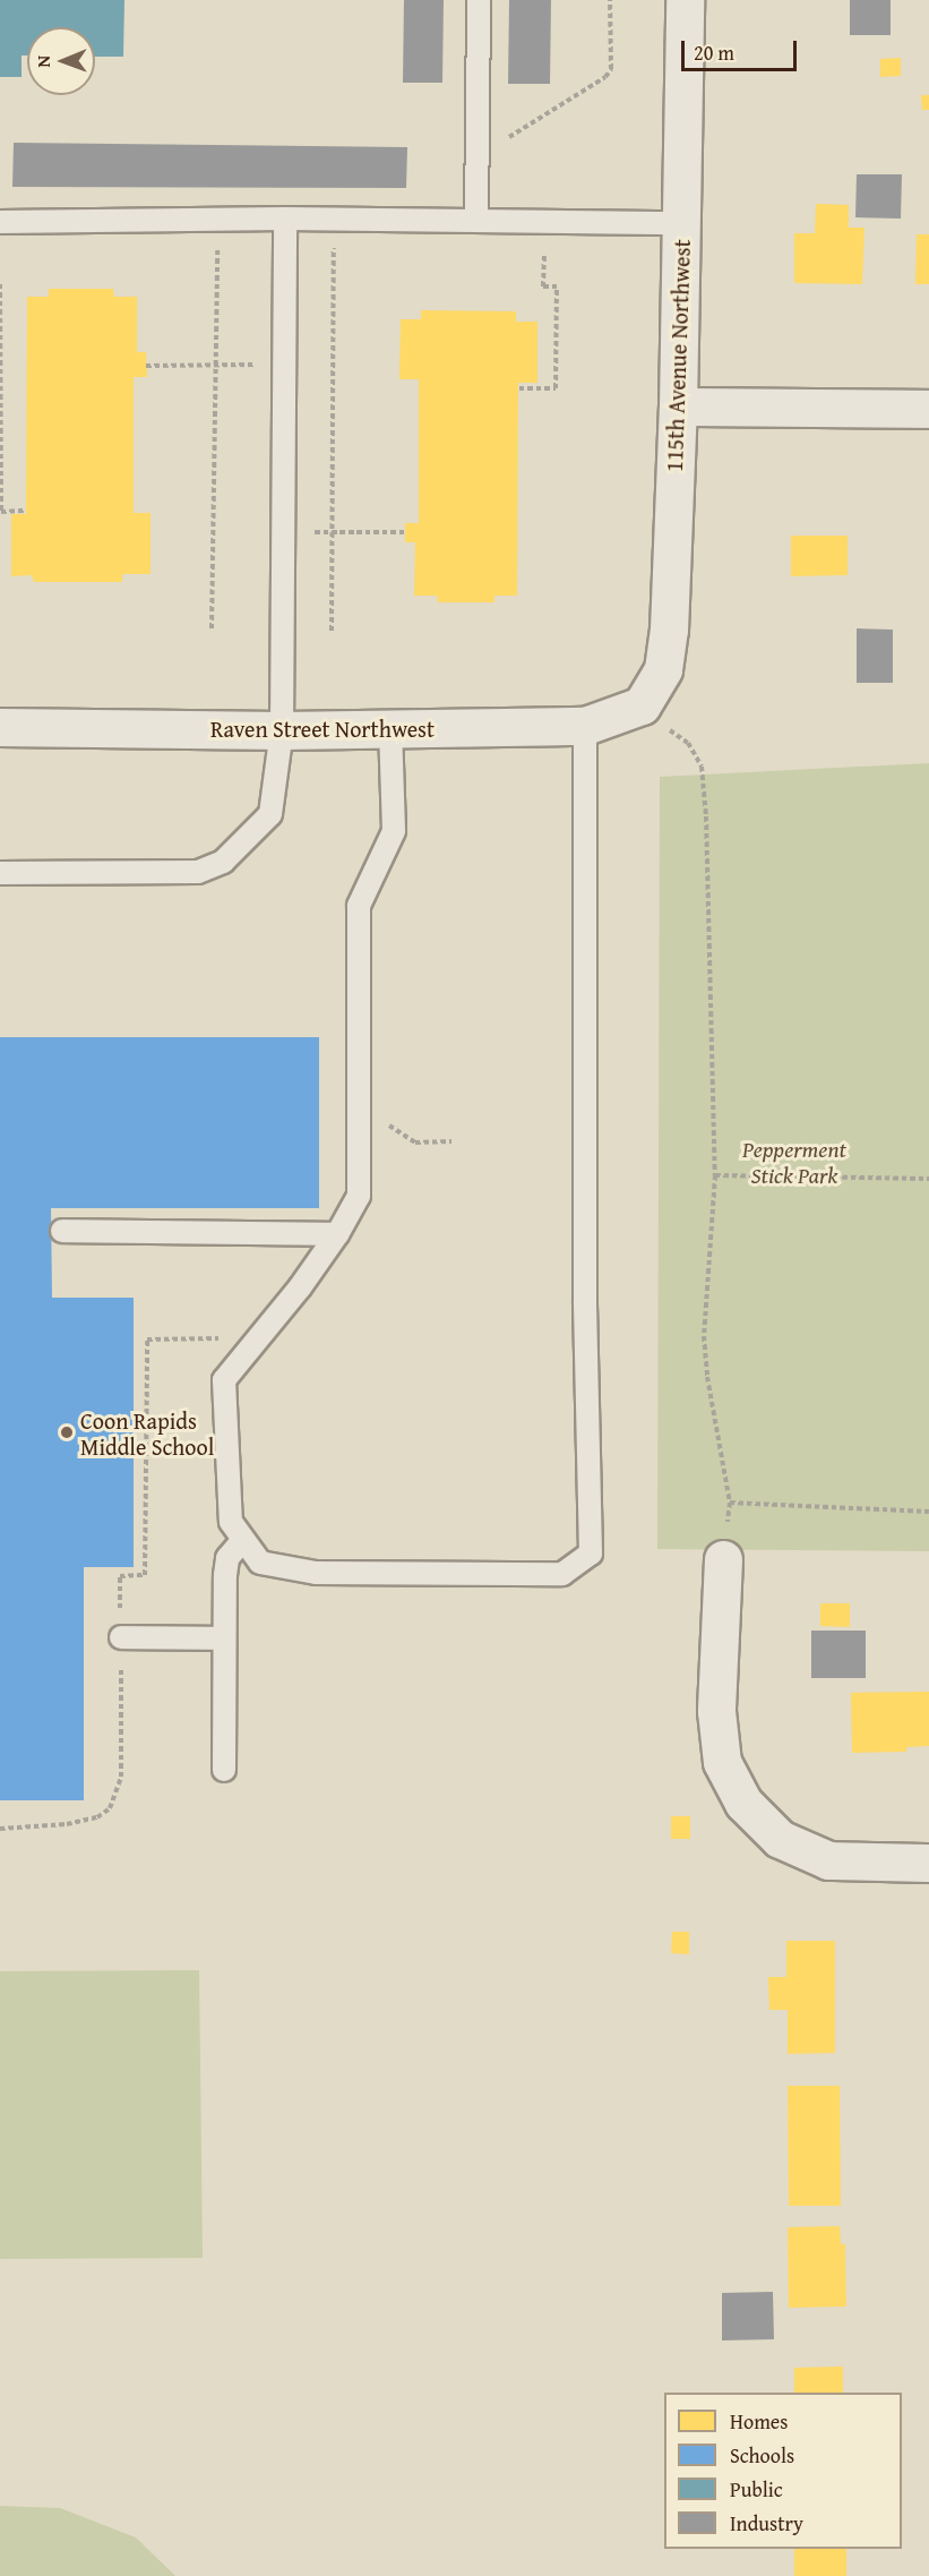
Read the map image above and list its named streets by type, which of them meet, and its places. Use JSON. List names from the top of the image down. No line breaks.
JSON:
{"streets":{"street":["115th Avenue Northwest","Raven Street Northwest"]},"crossings":[["115th Avenue Northwest","Raven Street Northwest"]],"parks":["Pepperment Stick Park"],"places":["Coon Rapids Middle School"],"legend":["Homes","Schools","Public","Industry"],"scale_bar":"20 m","north":"left"}
